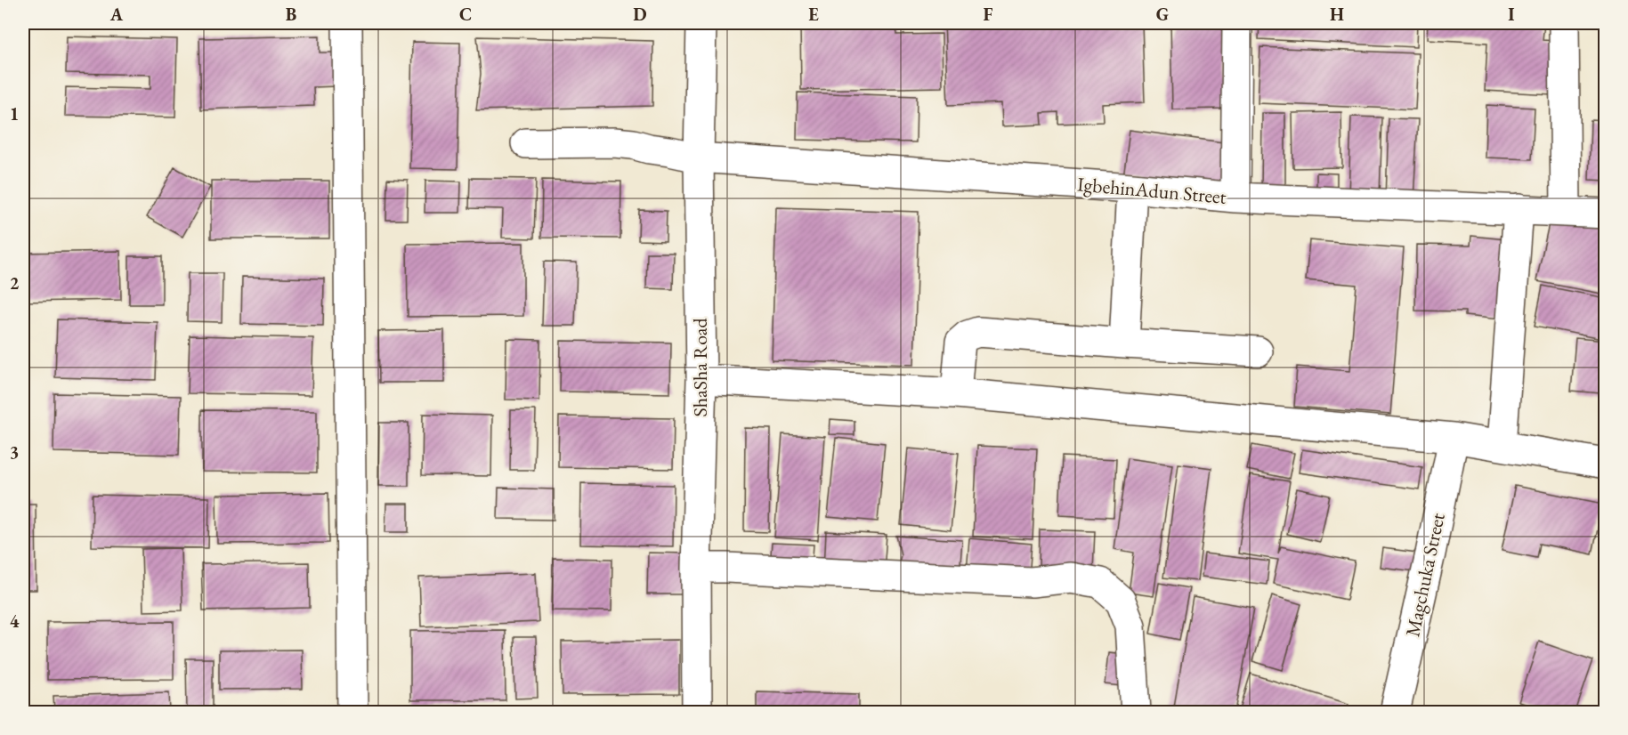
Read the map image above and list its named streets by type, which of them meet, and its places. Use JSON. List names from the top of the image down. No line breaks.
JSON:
{"streets":{"street":["IgbehinAdun Street","ShaSha Road","Magchuka Street"]},"crossings":[["IgbehinAdun Street","ShaSha Road"]],"grid":{"columns":["A","B","C","D","E","F","G","H","I"],"rows":["1","2","3","4"]}}
